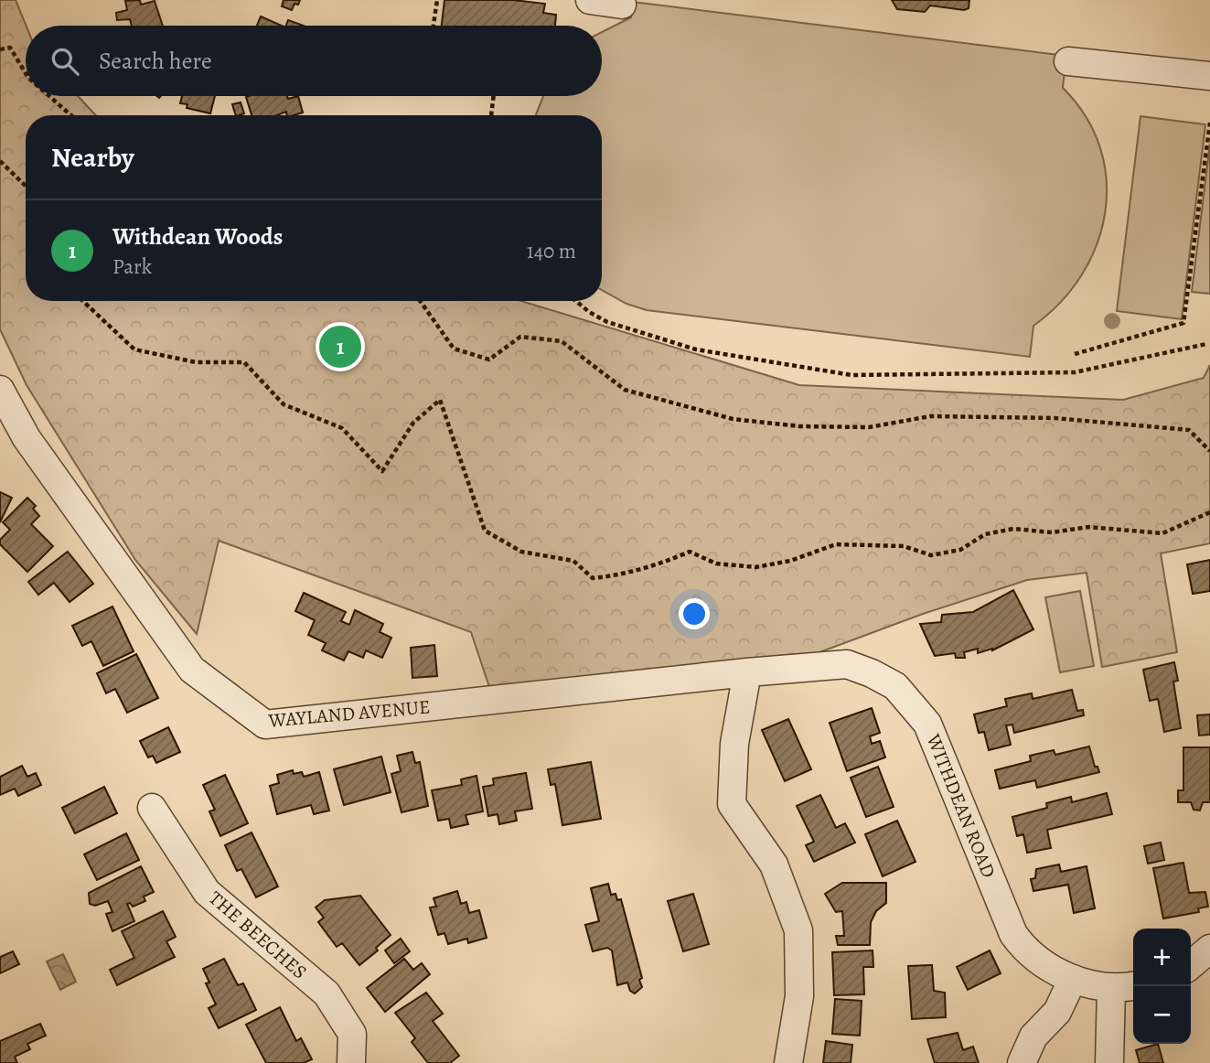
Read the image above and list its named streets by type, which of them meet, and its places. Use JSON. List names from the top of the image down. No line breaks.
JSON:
{"streets":{"street":["WAYLAND AVENUE","WITHDEAN ROAD","THE BEECHES"]},"crossings":[["WAYLAND AVENUE","WITHDEAN ROAD"]],"page":{"search":"Search here","heading":"Nearby","list":[{"mark":"1","name":"Withdean Woods","note":"Park","value":"140 m"}],"pins":"1","map_buttons":["+","−"]}}
